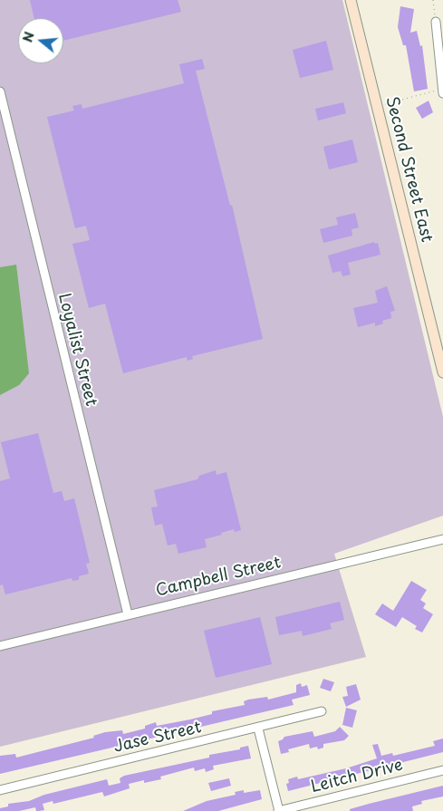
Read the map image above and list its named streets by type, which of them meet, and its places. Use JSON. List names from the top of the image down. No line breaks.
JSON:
{"streets":{"main road":["Second Street East"],"street":["Loyalist Street","Campbell Street","Jase Street","Leitch Drive"]},"crossings":[["Loyalist Street","Campbell Street"]],"north":"left"}
